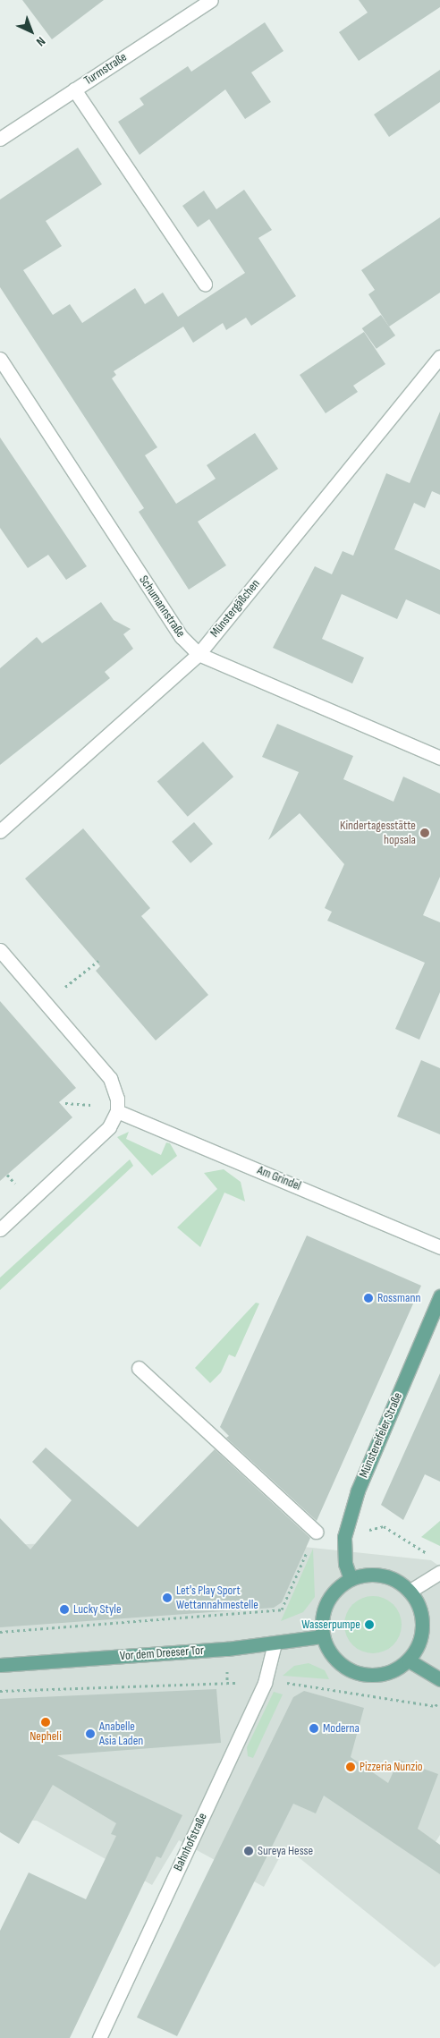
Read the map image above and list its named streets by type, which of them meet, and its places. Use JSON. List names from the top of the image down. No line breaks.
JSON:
{"streets":{"main road":["Münstereifeler Straße","Vor dem Dreeser Tor"],"street":["Turmstraße","Schumannstraße","Münstergäßchen","Am Grindel","Bahnhofstraße"]},"crossings":[["Schumannstraße","Münstergäßchen"],["Münstereifeler Straße","Vor dem Dreeser Tor"],["Vor dem Dreeser Tor","Bahnhofstraße"]],"places":["Kindertagesstätte hopsala","Rossmann","Let's Play Sport Wettannahmestelle","Lucky Style","Wasserpumpe","Nepheli","Moderna","Anabelle Asia Laden","Pizzeria Nunzio","Sureya Hesse"],"north":"bottom right"}
